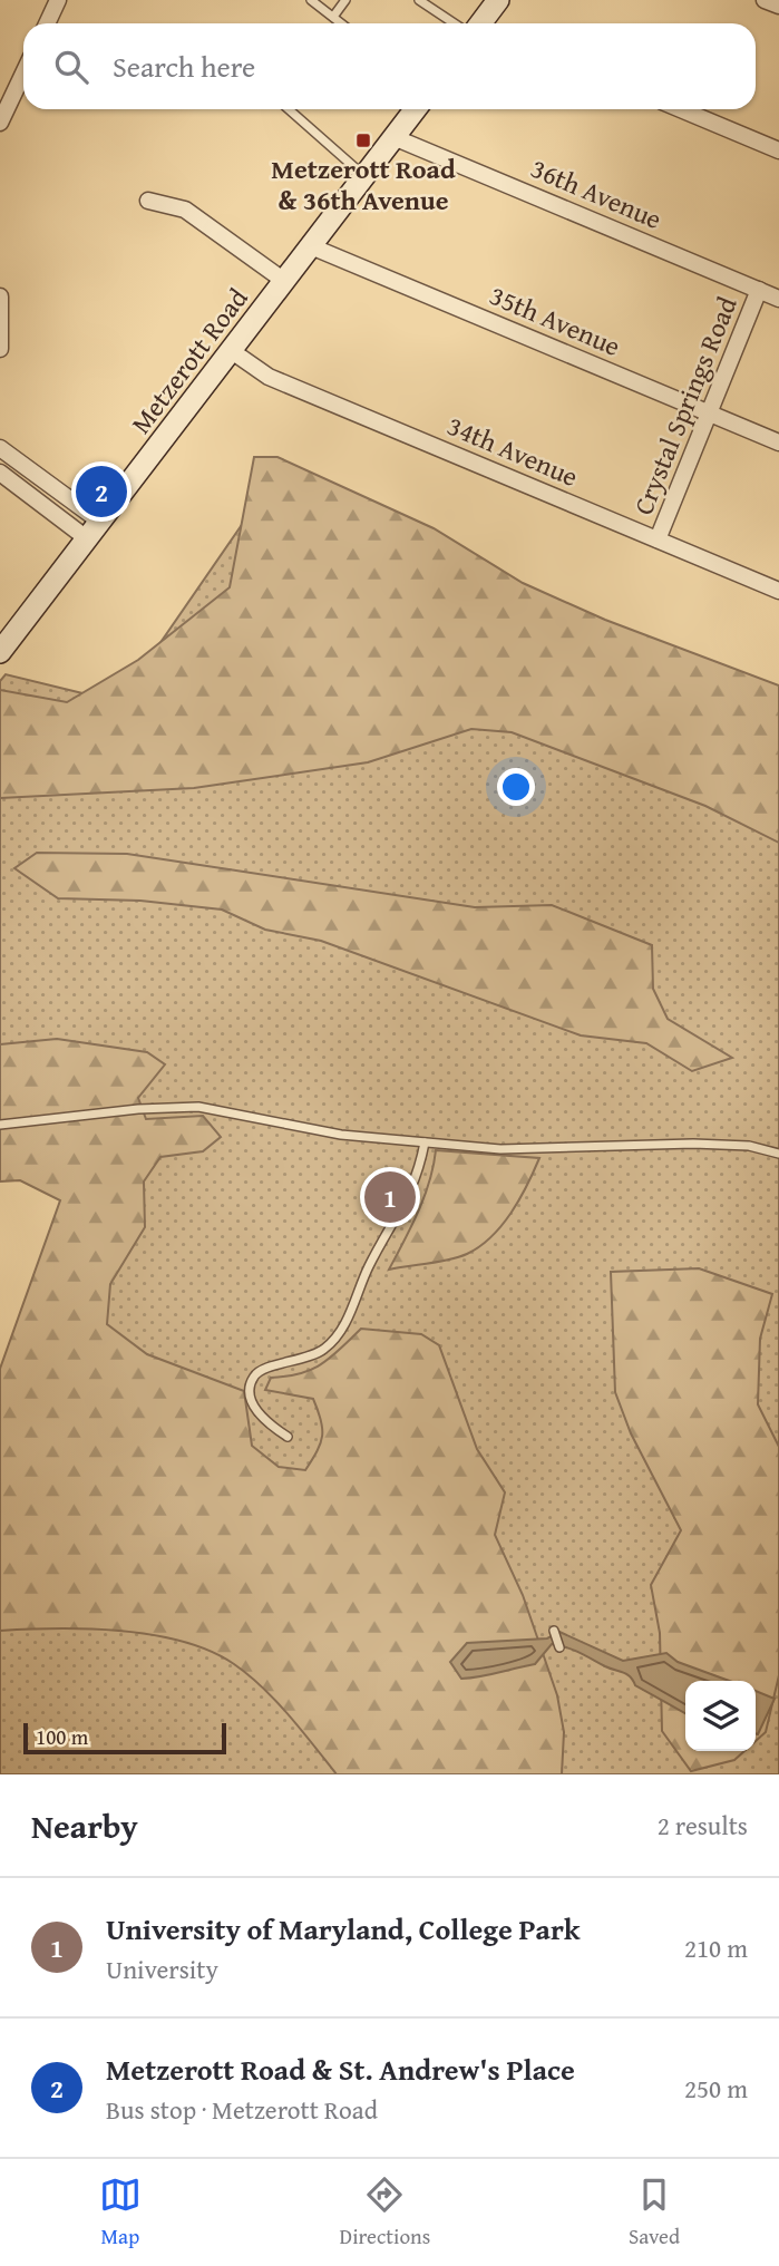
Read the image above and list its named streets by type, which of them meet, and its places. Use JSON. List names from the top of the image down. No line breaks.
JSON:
{"streets":{"street":["36th Avenue","35th Avenue","Metzerott Road","Crystal Springs Road","34th Avenue"]},"crossings":[["36th Avenue","Metzerott Road"],["36th Avenue","Crystal Springs Road"],["35th Avenue","Metzerott Road"],["35th Avenue","Crystal Springs Road"],["Metzerott Road","34th Avenue"],["Crystal Springs Road","34th Avenue"]],"places":{"transit":["Metzerott Road & 36th Avenue"]},"scale_bar":"100 m","page":{"search":"Search here","pins":["2","1"],"scale":"100 m","heading":["Nearby","2 results"],"list":[{"mark":"1","name":"University of Maryland, College Park","note":"University","value":"210 m"},{"mark":"2","name":"Metzerott Road & St. Andrew's Place","note":"Bus stop · Metzerott Road","value":"250 m"}],"nav":["Map","Directions","Saved"]}}
